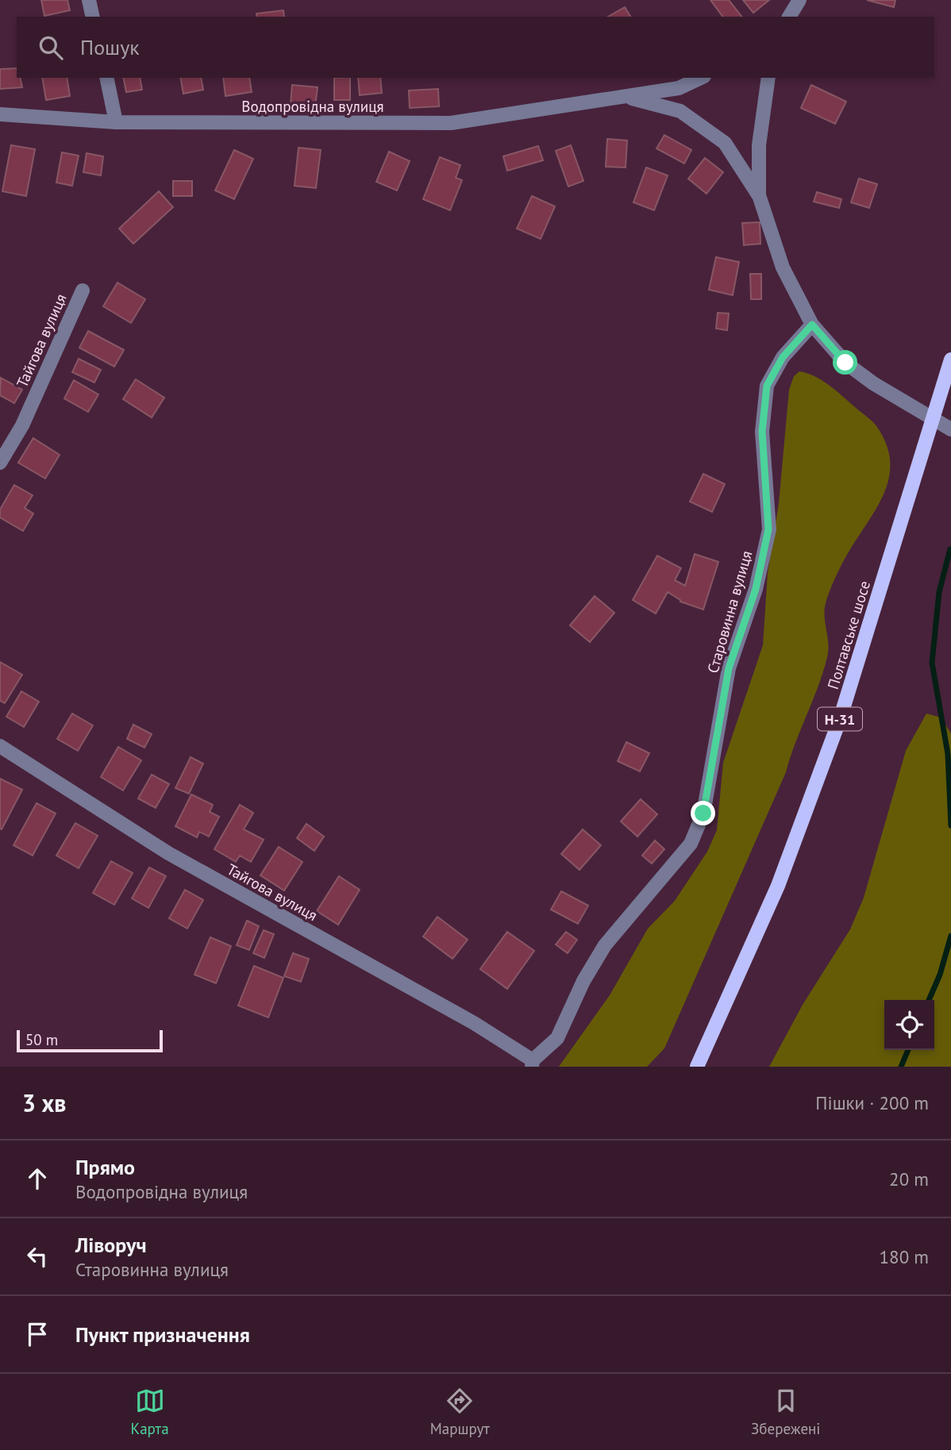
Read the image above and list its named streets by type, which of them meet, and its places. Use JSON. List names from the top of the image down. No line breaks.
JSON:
{"streets":{"main road":["Полтавське шосе","Н-31"],"street":["Водопровідна вулиця","Тайгова вулиця","Старовинна вулиця"]},"crossings":[["Водопровідна вулиця","Старовинна вулиця"],["Водопровідна вулиця","Полтавське шосе"],["Тайгова вулиця","Старовинна вулиця"]],"scale_bar":"50 m","page":{"search":"Пошук","scale":"50 m","heading":["3 хв","Пішки · 200 m"],"list":[["Прямо","Водопровідна вулиця","20 m"],["Ліворуч","Старовинна вулиця","180 m"],"Пункт призначення"],"nav":["Карта","Маршрут","Збережені"]}}
